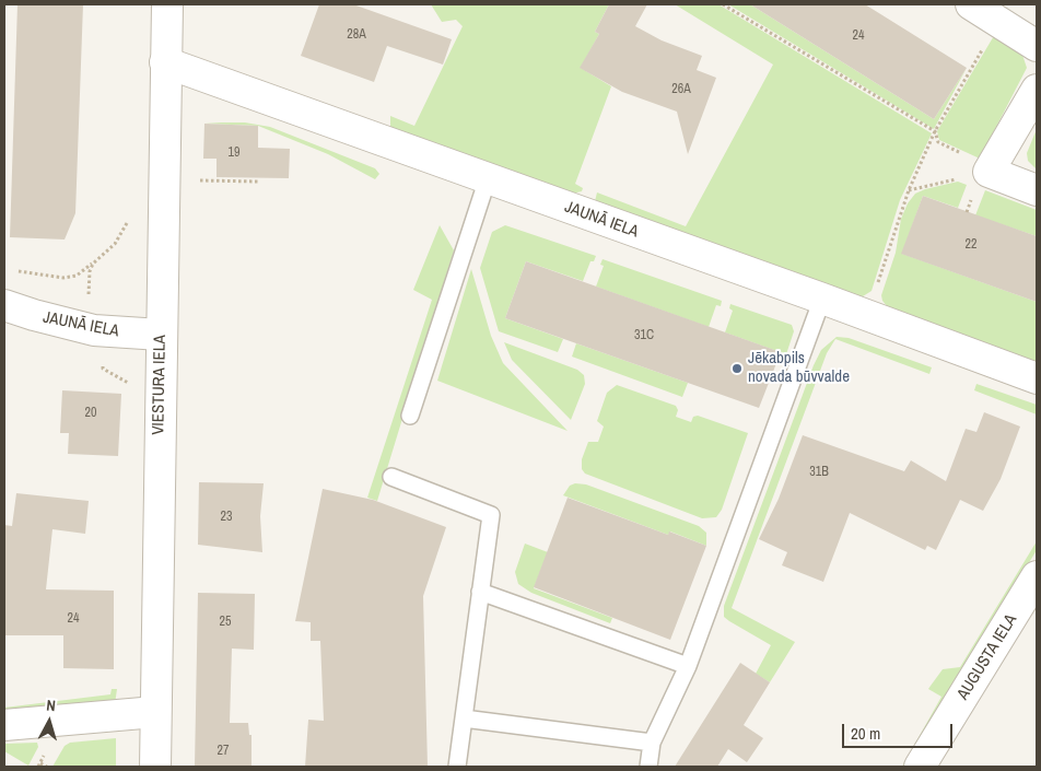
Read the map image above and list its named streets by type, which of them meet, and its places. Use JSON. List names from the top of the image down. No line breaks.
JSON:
{"streets":{"street":["JAUNĀ IELA","VIESTURA IELA","AUGUSTA IELA"]},"crossings":[["JAUNĀ IELA","VIESTURA IELA"]],"places":["Jēkabpils novada būvvalde"],"house_numbers":["28A","24","26A","19","22","31C","20","31B","23","24","25","27"],"scale_bar":"20 m","north":"top"}
